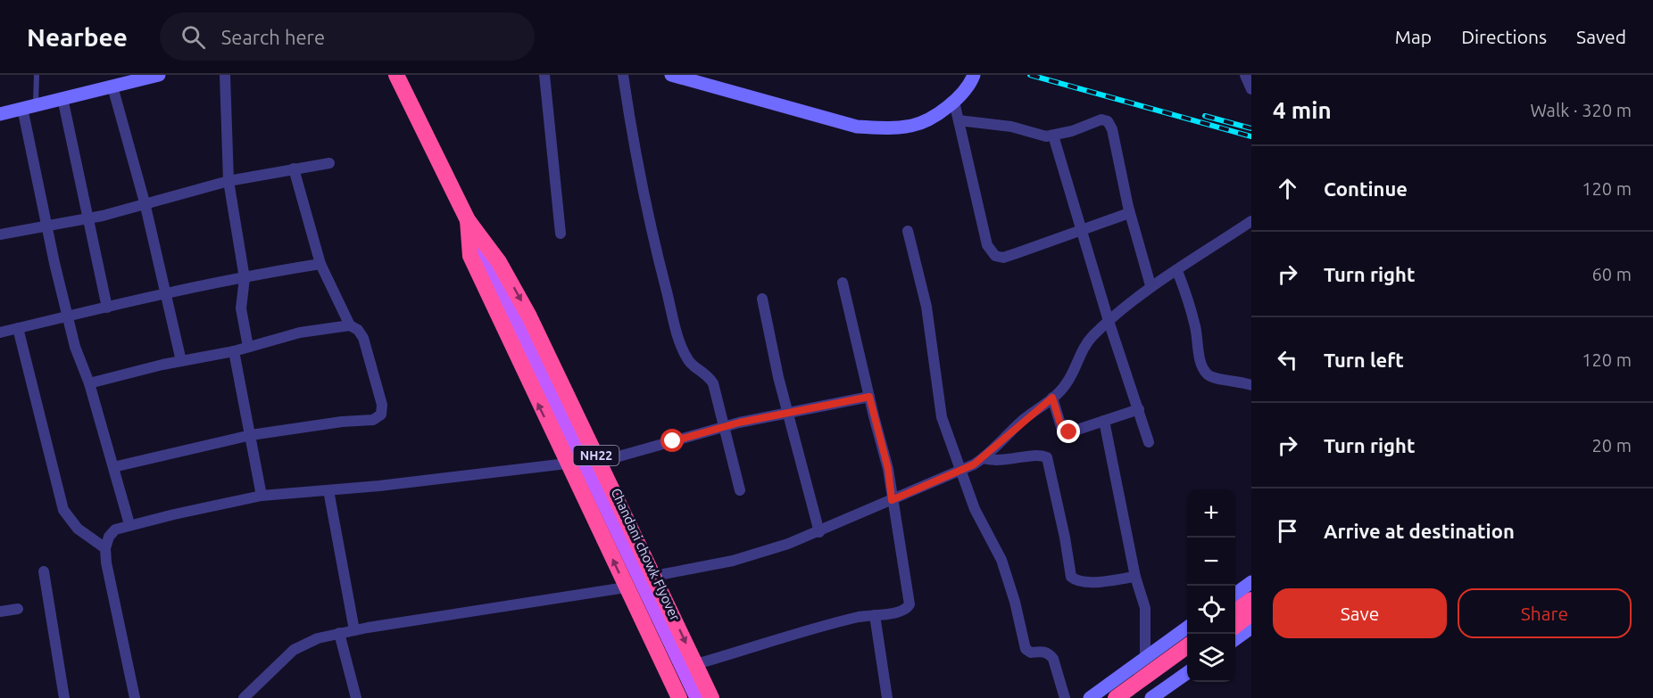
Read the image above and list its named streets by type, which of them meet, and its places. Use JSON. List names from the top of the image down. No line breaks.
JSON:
{"streets":{"highway":["NH22"],"main road":["Chandani chowk Flyover"]},"crossings":[["NH22","Chandani chowk Flyover"]],"page":{"header":"Nearbee","search":"Search here","nav":["Map","Directions","Saved"],"heading":["4 min","Walk · 320 m"],"list":[["Continue","120 m"],["Turn right","60 m"],["Turn left","120 m"],["Turn right","20 m"],"Arrive at destination"],"map_buttons":["+","−"],"buttons":["Save","Share"]}}
